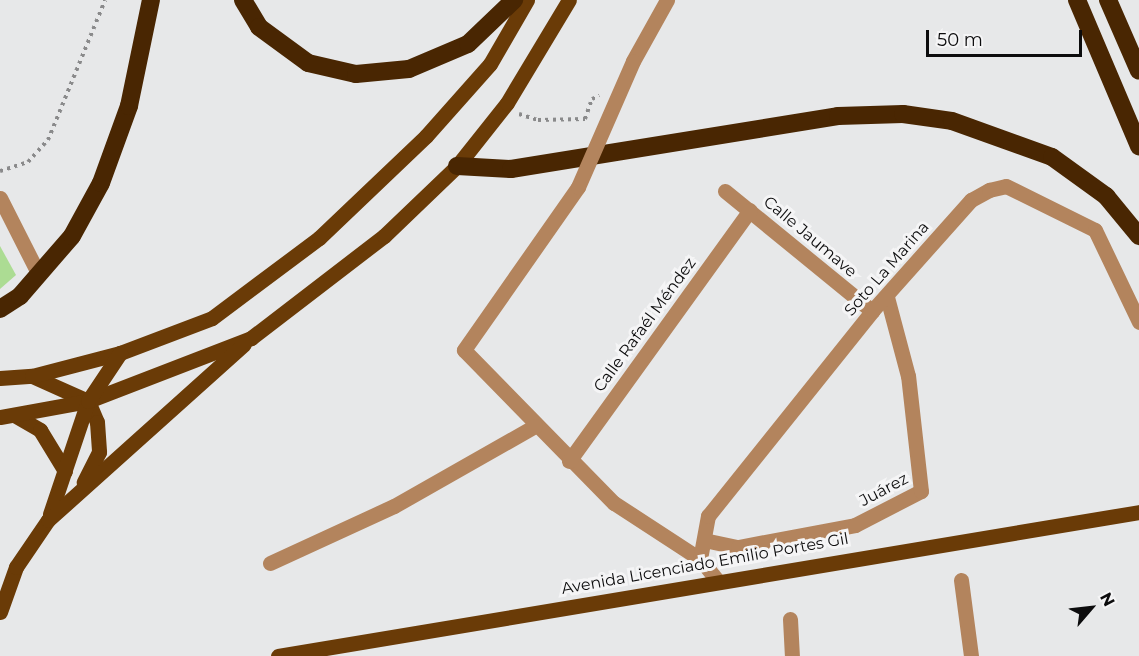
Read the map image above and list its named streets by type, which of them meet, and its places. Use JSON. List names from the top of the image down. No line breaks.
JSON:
{"streets":{"main road":["Avenida Licenciado Emilio Portes Gil"],"street":["Calle Jaumave","Soto La Marina","Calle Rafaél Méndez","Juárez"]},"crossings":[["Calle Jaumave","Soto La Marina"],["Calle Jaumave","Calle Rafaél Méndez"],["Soto La Marina","Juárez"]],"scale_bar":"50 m","north":"top right"}
